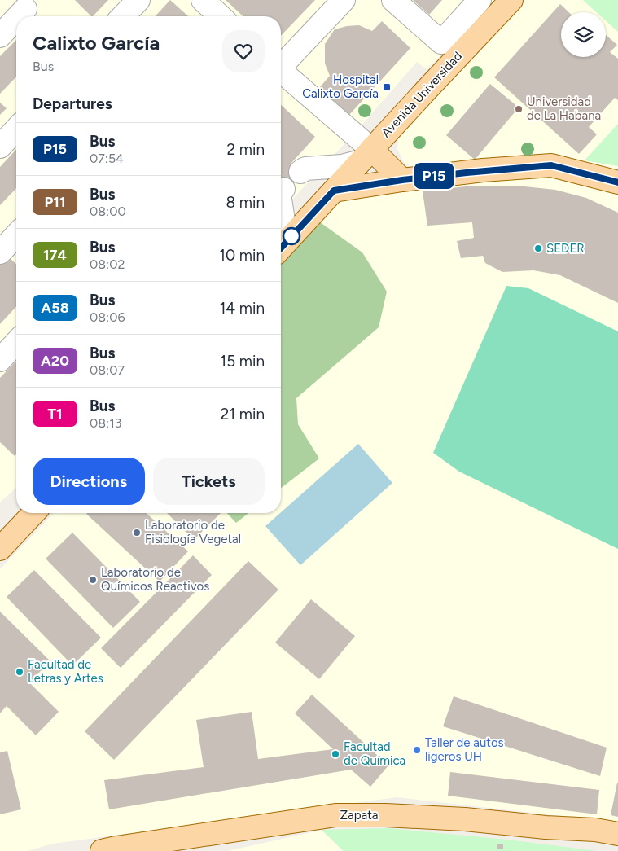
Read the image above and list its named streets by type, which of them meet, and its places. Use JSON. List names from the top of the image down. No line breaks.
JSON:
{"streets":{"main road":["Avenida Universidad","Zapata"]},"places":{"transit":["Hospital Calixto García"],"other":["Universidad de La Habana","SEDER","Laboratorio de Fisiología Vegetal","Laboratorio de Químicos Reactivos","Facultad de Letras y Artes","Taller de autos ligeros UH","Facultad de Química"]},"lines":["bus line P15"],"page":{"on_map":"P15","heading":[["Calixto García","Bus"],"Departures"],"list":[{"mark":"P15","name":"Bus","note":"07:54","value":"2 min"},{"mark":"P11","name":"Bus","note":"08:00","value":"8 min"},{"mark":"174","name":"Bus","note":"08:02","value":"10 min"},{"mark":"A58","name":"Bus","note":"08:06","value":"14 min"},{"mark":"A20","name":"Bus","note":"08:07","value":"15 min"},{"mark":"T1","name":"Bus","note":"08:13","value":"21 min"}],"buttons":["Directions","Tickets"]}}
